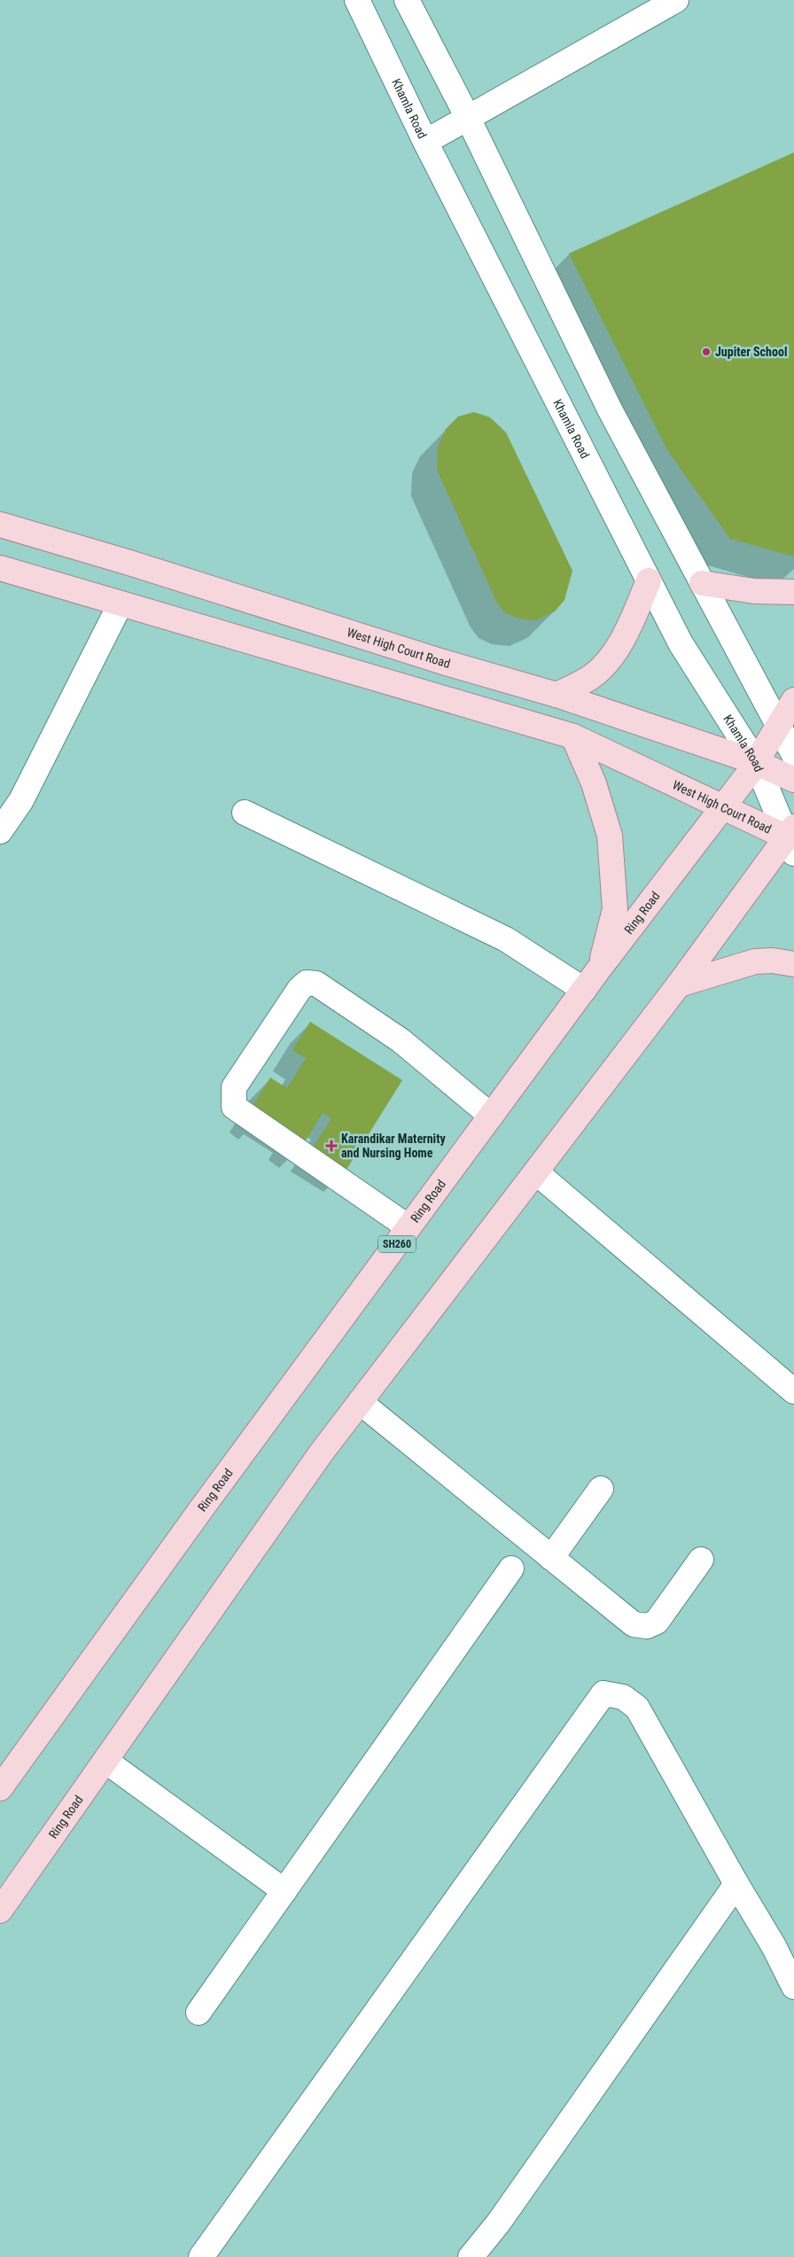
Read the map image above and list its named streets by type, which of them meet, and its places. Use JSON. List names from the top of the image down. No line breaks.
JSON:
{"streets":{"main road":["West High Court Road","Ring Road","SH260"],"street":["Khamla Road"]},"crossings":[["Khamla Road","West High Court Road"],["Khamla Road","Ring Road"],["West High Court Road","Ring Road"]],"places":{"other":["Jupiter School"],"health":["Karandikar Maternity and Nursing Home"]}}
